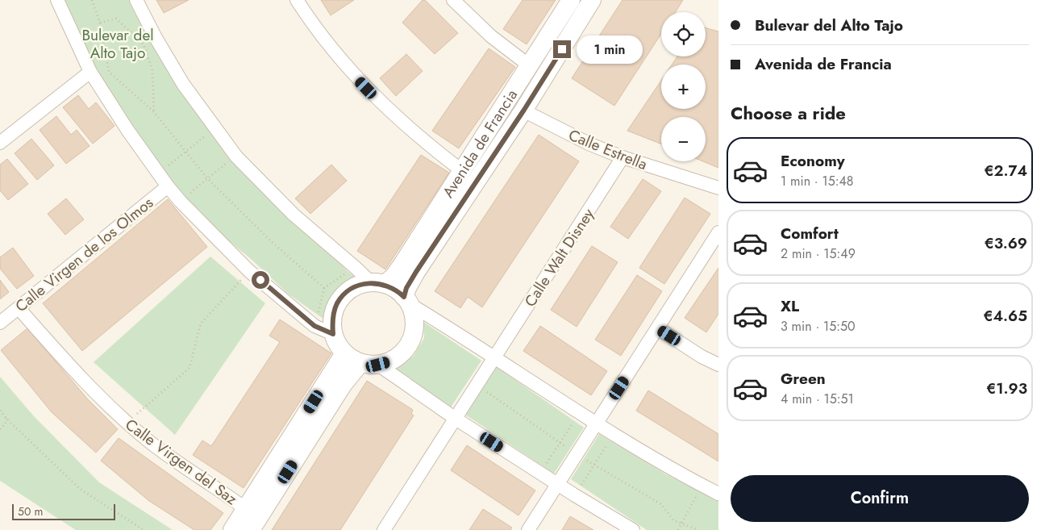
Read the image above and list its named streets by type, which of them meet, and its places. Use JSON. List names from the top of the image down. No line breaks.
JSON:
{"streets":{"main road":["Avenida de Francia"],"street":["Calle Estrella","Calle Virgen de los Olmos","Calle Walt Disney","Calle Virgen del Saz"]},"crossings":[["Avenida de Francia","Calle Estrella"],["Calle Estrella","Calle Walt Disney"],["Calle Virgen de los Olmos","Calle Virgen del Saz"]],"parks":["Bulevar del Alto Tajo"],"scale_bar":"50 m","page":{"banner":["Bulevar del Alto Tajo","Avenida de Francia"],"map_buttons":["+","−"],"bubble":"1 min","heading":"Choose a ride","list":[{"name":"Economy","note":"1 min · 15:48","value":"€2.74"},{"name":"Comfort","note":"2 min · 15:49","value":"€3.69"},{"name":"XL","note":"3 min · 15:50","value":"€4.65"},{"name":"Green","note":"4 min · 15:51","value":"€1.93"}],"buttons":"Confirm","scale":"50 m"}}
